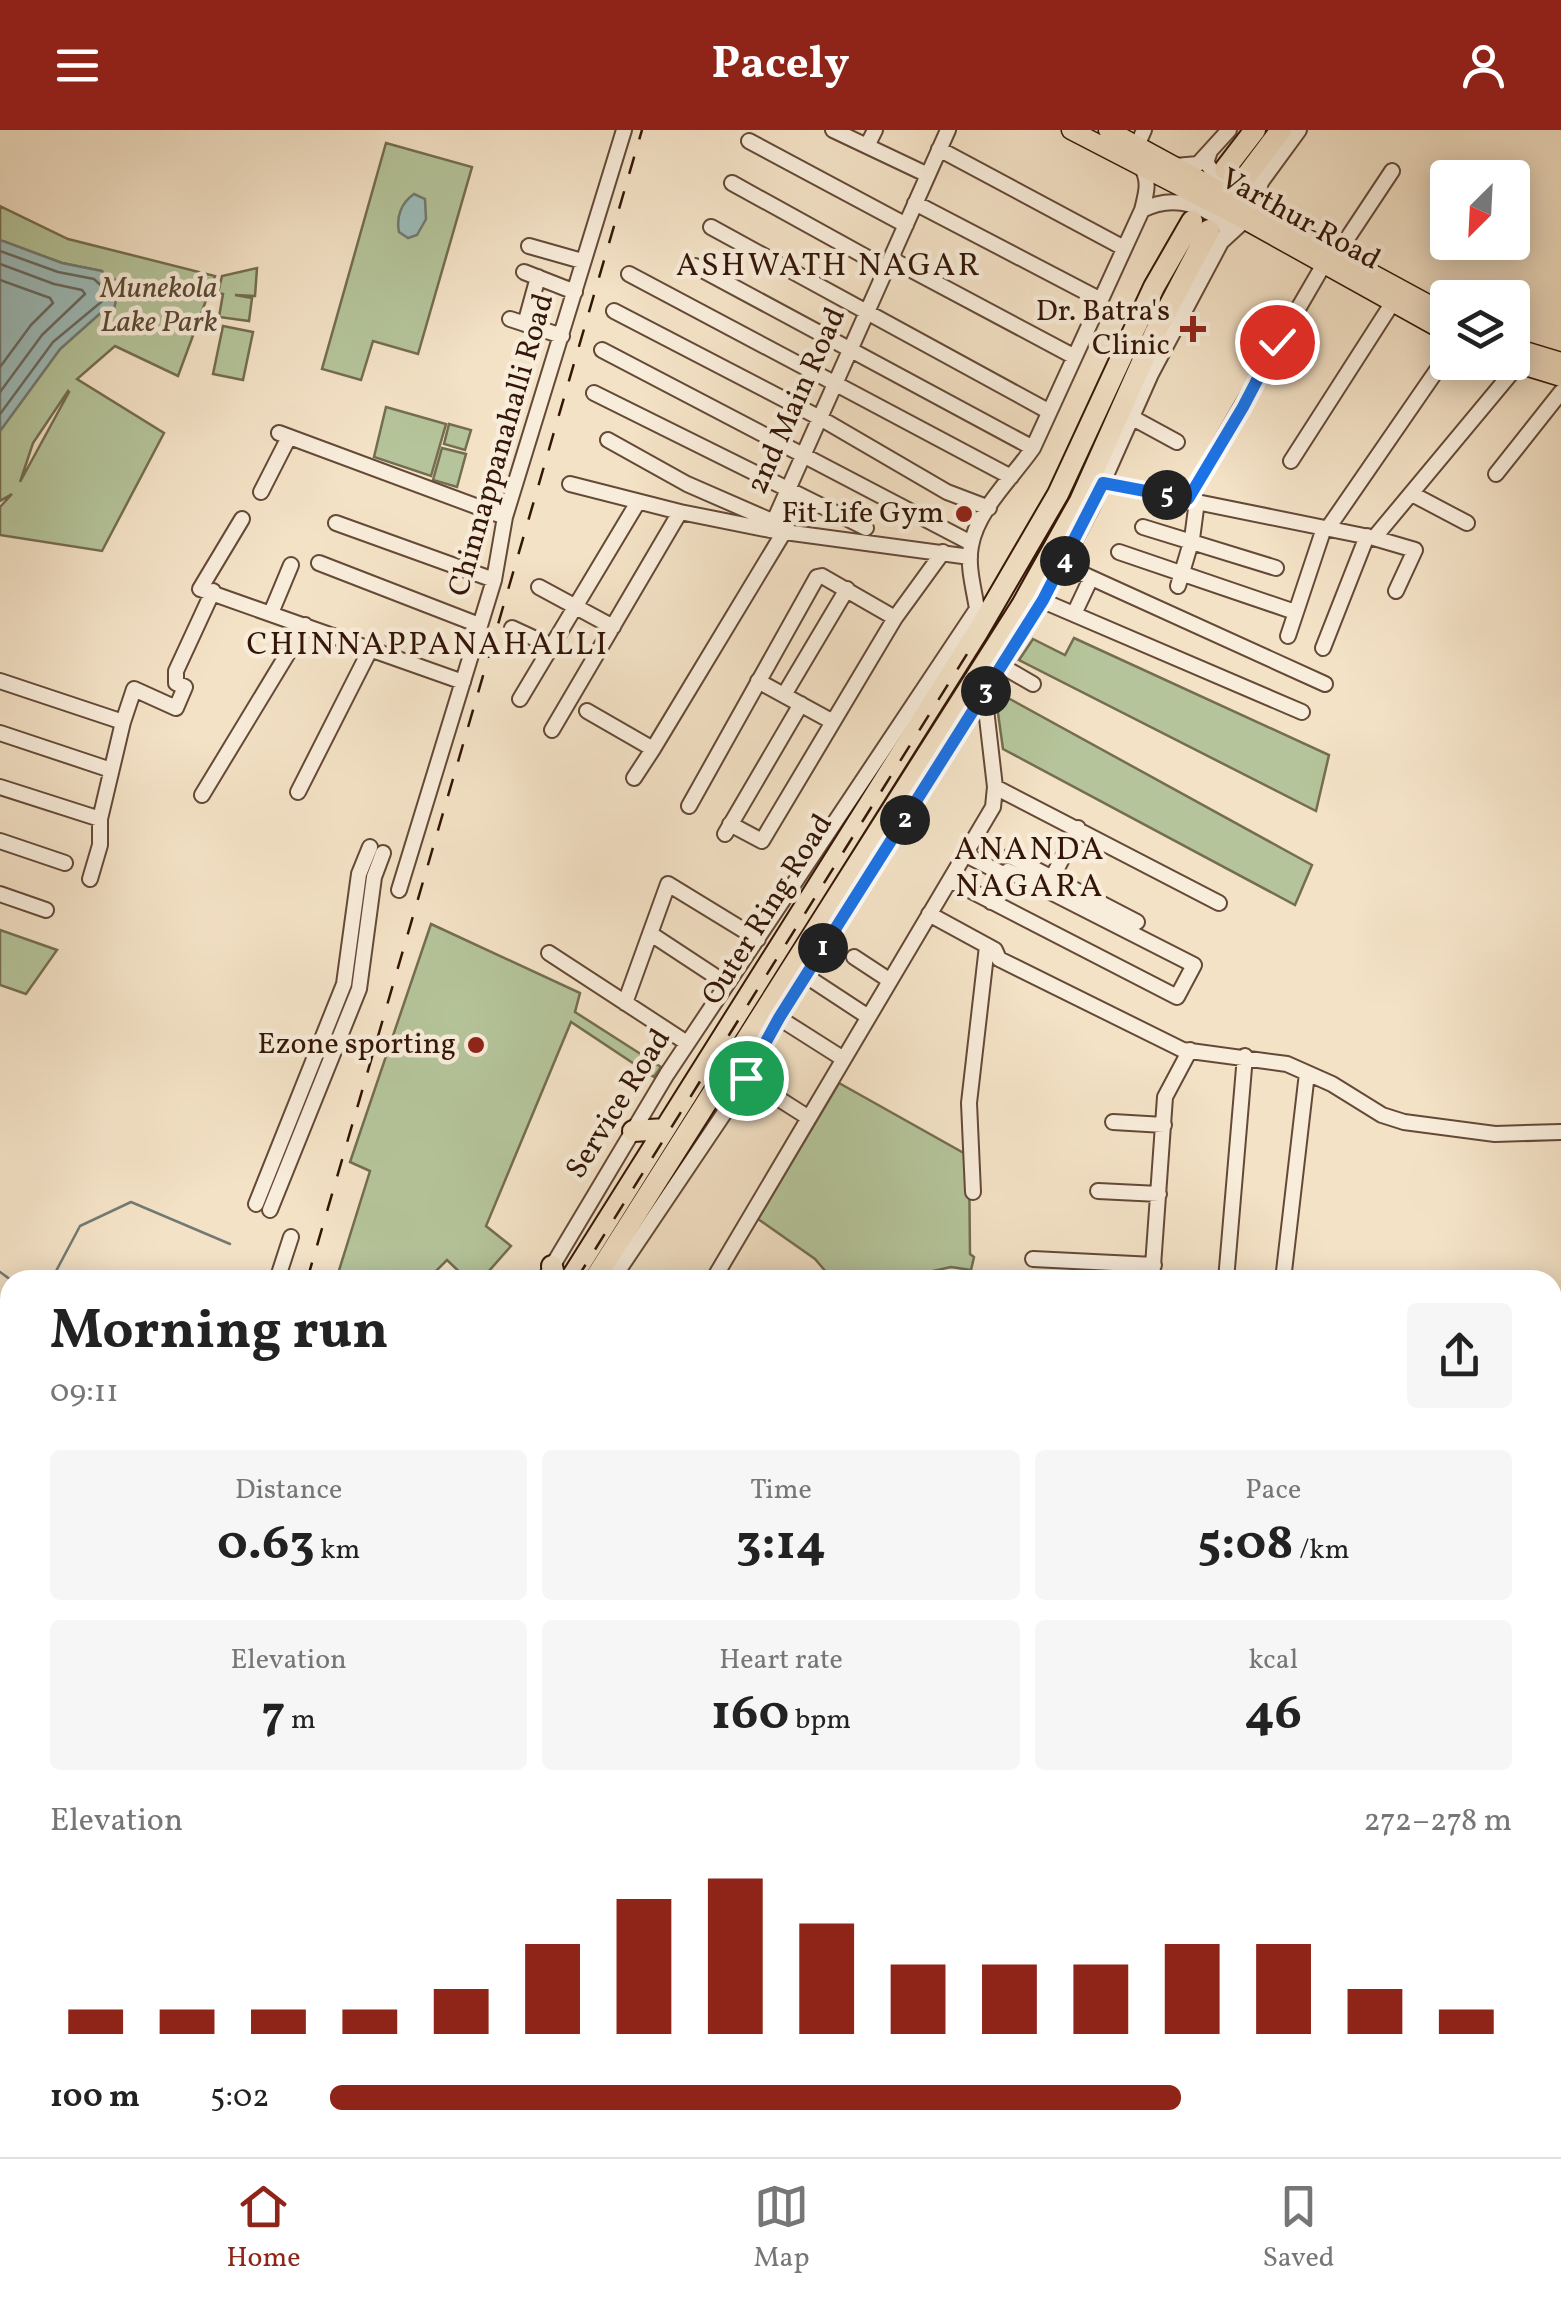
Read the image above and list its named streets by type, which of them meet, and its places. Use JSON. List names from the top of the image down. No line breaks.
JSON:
{"streets":{"highway":["Outer Ring Road"],"main road":["Varthur Road"],"street":["2nd Main Road","Chinnappanahalli Road","Service Road"]},"crossings":[["Outer Ring Road","Service Road"]],"districts":["ASHWATH NAGAR","CHINNAPPANAHALLI","ANANDA NAGARA"],"parks":["Munekola Lake Park"],"places":{"health":["Dr. Batra's Clinic"],"other":["Fit Life Gym","Ezone sporting"]},"north":"bottom left","page":{"header":"Pacely","pins":["5","4","3","2","1"],"heading":["Morning run","09:11"],"stats":[["Distance","0.63 km"],["Time","3:14"],["Pace","5:08 /km"],["Elevation","7 m"],["Heart rate","160 bpm"],["kcal","46"]],"chart":["Elevation","272–278 m"],"list":[{"name":"100 m","note":"5:02"}],"tabs":["Home","Map","Saved"]}}
